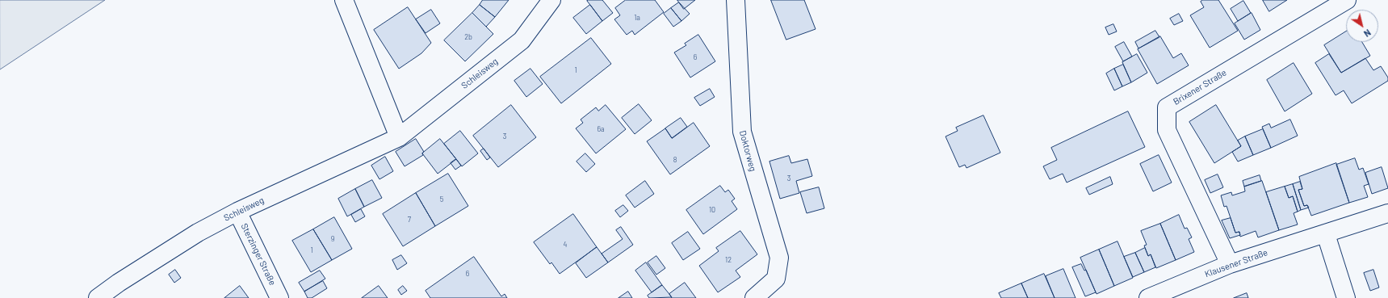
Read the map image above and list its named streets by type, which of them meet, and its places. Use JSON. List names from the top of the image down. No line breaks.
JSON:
{"streets":{"street":["Schleisweg","Brixener Straße","Doktorweg","Sterzinger Straße","Klausener Straße"]},"crossings":[["Schleisweg","Sterzinger Straße"],["Brixener Straße","Klausener Straße"]],"house_numbers":["1a","2b","6","1","6a","3","8","3","5","10","7","9","4","1","12","6"],"north":"bottom right"}
